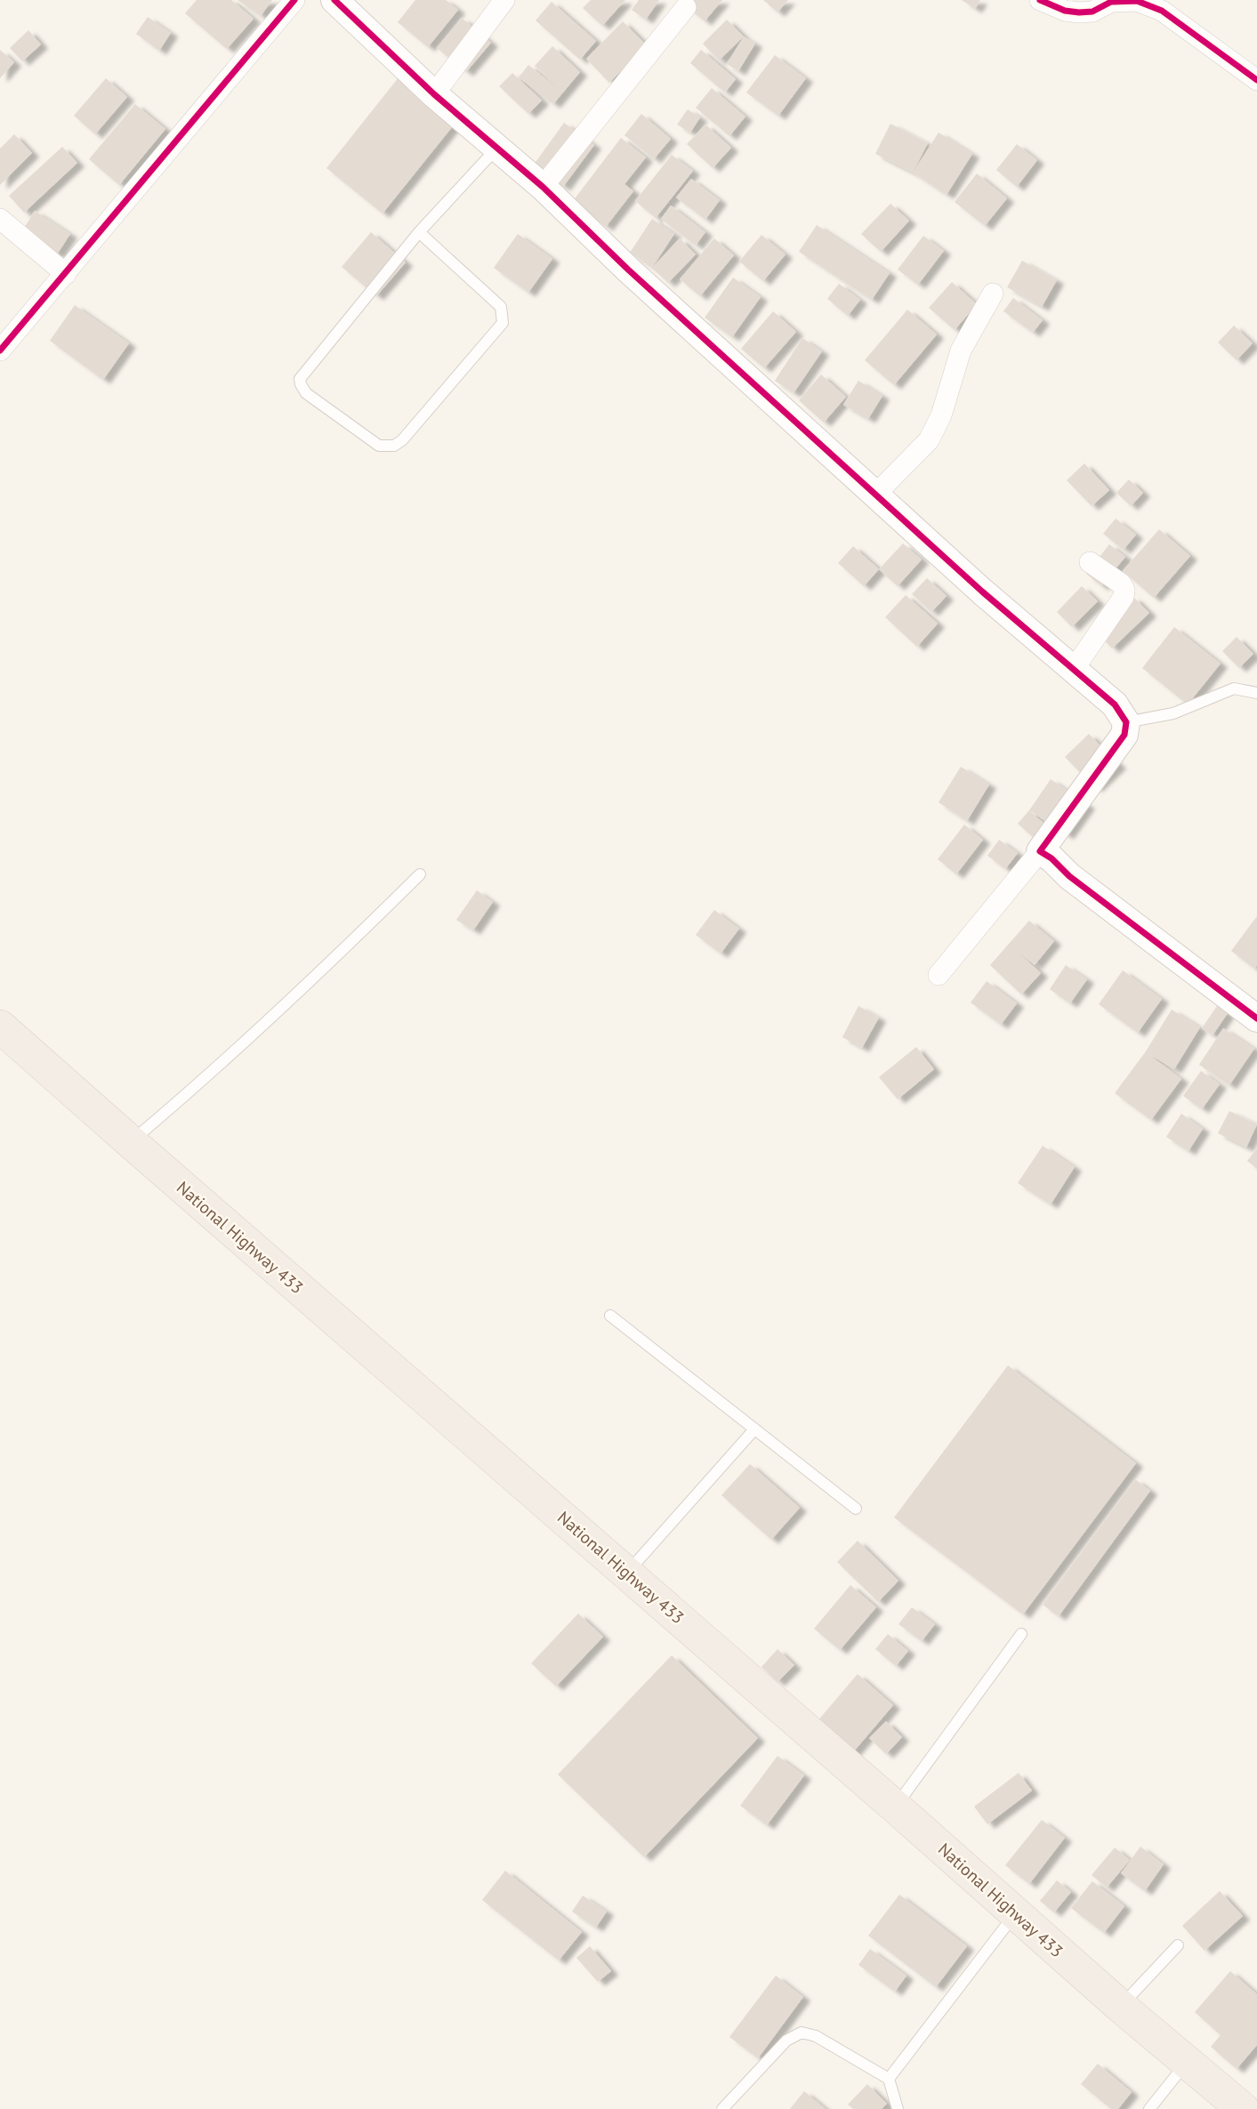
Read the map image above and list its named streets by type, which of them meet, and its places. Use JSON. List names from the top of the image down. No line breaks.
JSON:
{"streets":{"main road":["National Highway 433"]}}
